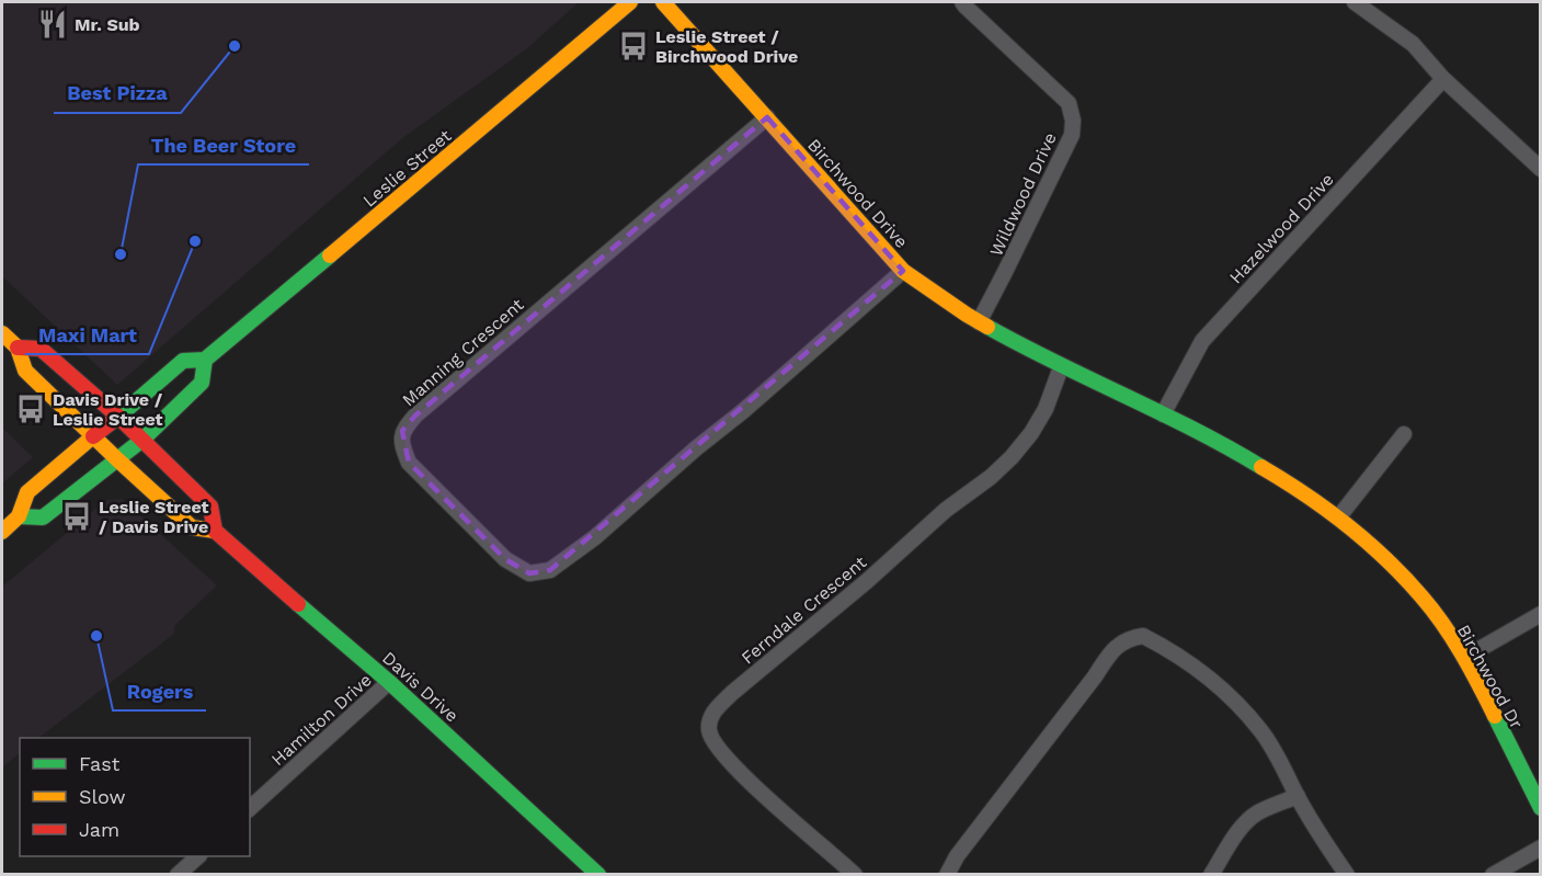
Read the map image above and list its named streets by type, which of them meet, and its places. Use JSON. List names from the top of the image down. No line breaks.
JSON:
{"streets":{"main road":["Leslie Street","Birchwood Drive","Birchwood Dr","Davis Drive"],"street":["Wildwood Drive","Hazelwood Drive","Manning Crescent","Ferndale Crescent","Hamilton Drive"]},"crossings":[["Leslie Street","Davis Drive"],["Birchwood Drive","Wildwood Drive"],["Birchwood Drive","Manning Crescent"],["Birchwood Drive","Ferndale Crescent"],["Davis Drive","Hamilton Drive"]],"places":{"restaurant":["Mr. Sub"],"other":["Best Pizza","Maxi Mart","The Beer Store","Rogers"],"bus stop":["Leslie Street / Birchwood Drive","Davis Drive / Leslie Street","Leslie Street / Davis Drive"]},"legend":["Fast","Slow","Jam"]}
